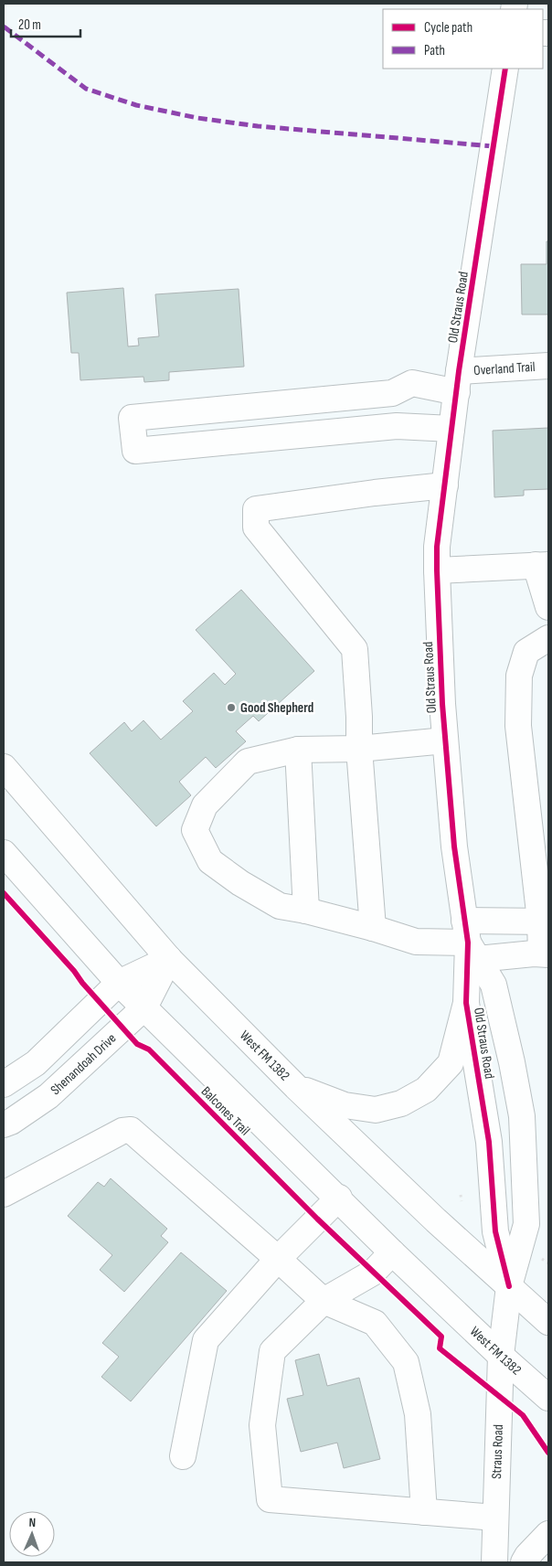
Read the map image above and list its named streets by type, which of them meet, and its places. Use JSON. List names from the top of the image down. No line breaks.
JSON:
{"streets":{"street":["Old Straus Road","Overland Trail","West FM 1382","Shenandoah Drive","Straus Road"],"cycle path":["Balcones Trail"]},"crossings":[["Old Straus Road","Overland Trail"],["Old Straus Road","West FM 1382"],["Old Straus Road","Straus Road"],["West FM 1382","Shenandoah Drive"],["West FM 1382","Straus Road"]],"places":["Good Shepherd"],"legend":["Cycle path","Path"],"scale_bar":"20 m","north":"top"}
